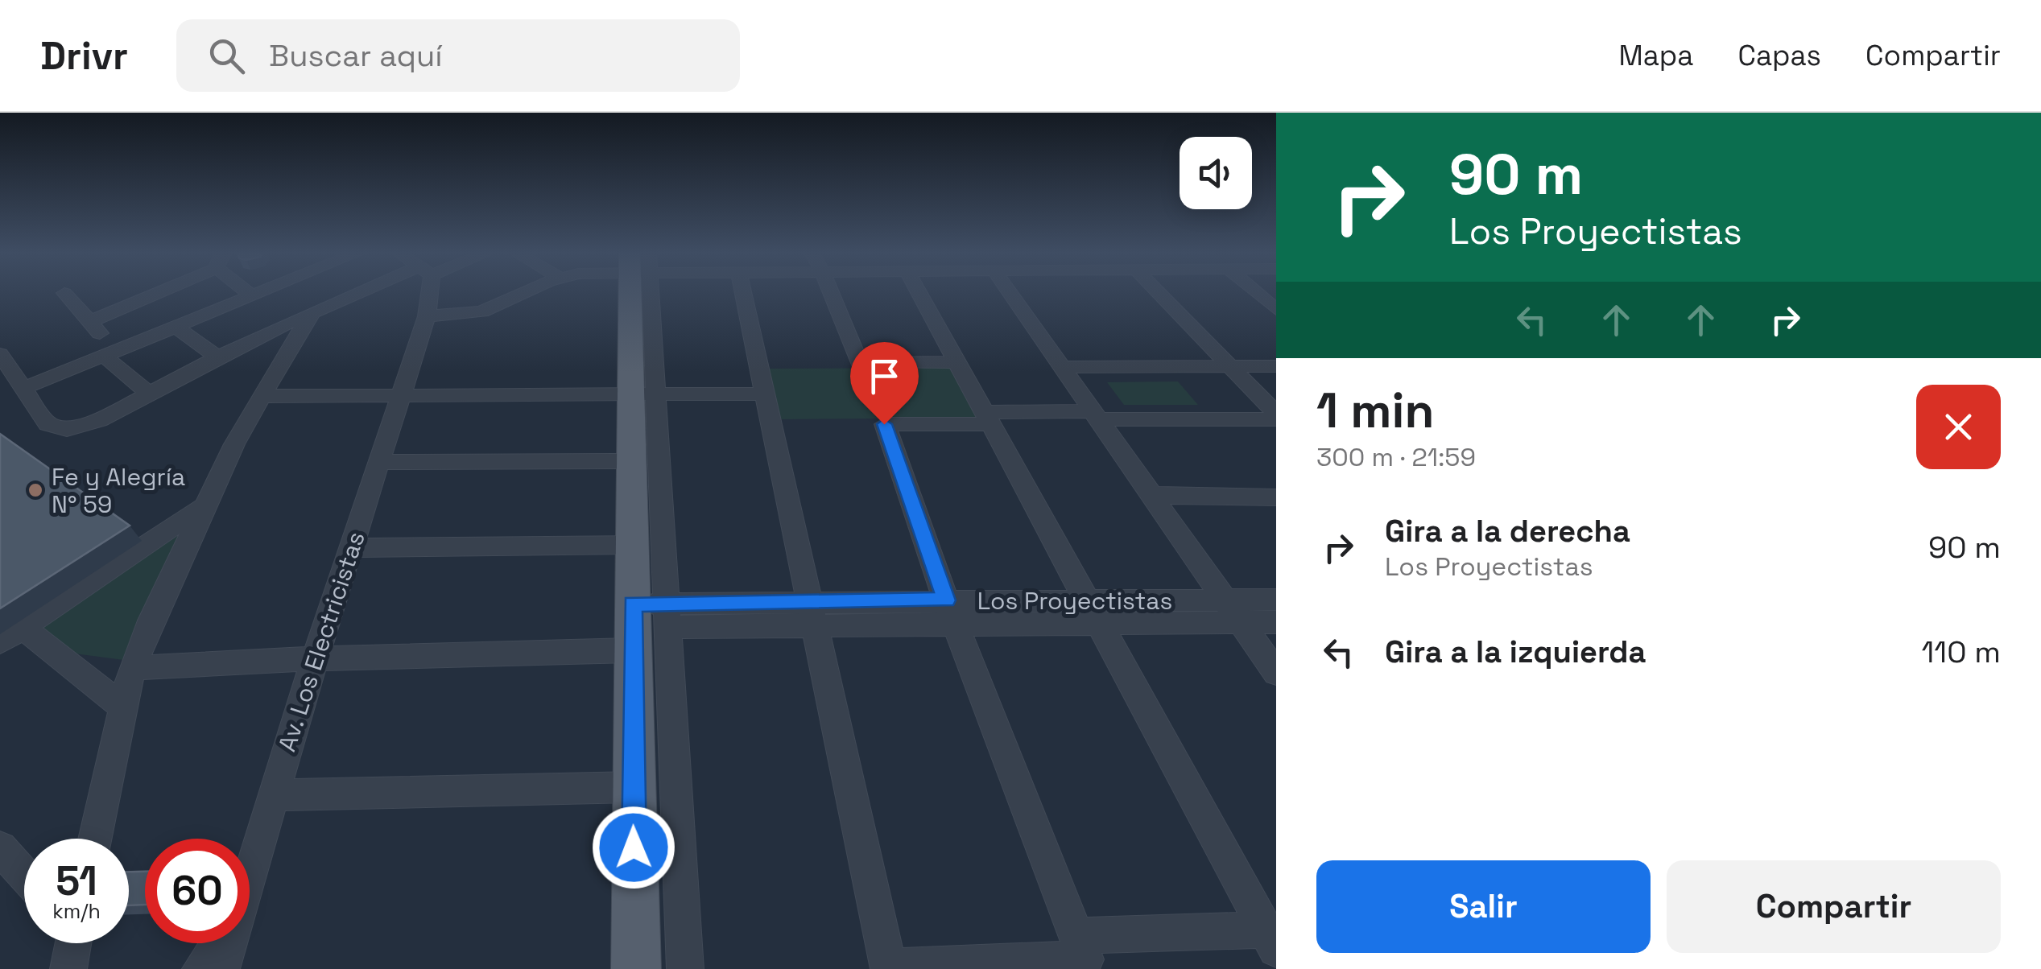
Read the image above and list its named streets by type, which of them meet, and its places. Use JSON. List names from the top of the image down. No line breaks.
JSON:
{"streets":{"street":["Los Proyectistas","Av. Los Electricistas"]},"places":["Fe y Alegría N° 59"],"page":{"header":"Drivr","search":"Buscar aquí","nav":["Mapa","Capas","Compartir"],"turn":["90 m","Los Proyectistas"],"heading":["1 min","300 m · 21:59"],"list":[{"name":"Gira a la derecha","note":"Los Proyectistas","value":"90 m"},{"name":"Gira a la izquierda","value":"110 m"}],"speed":"51 km/h","limit":"60","buttons":["Salir","Compartir"]}}
